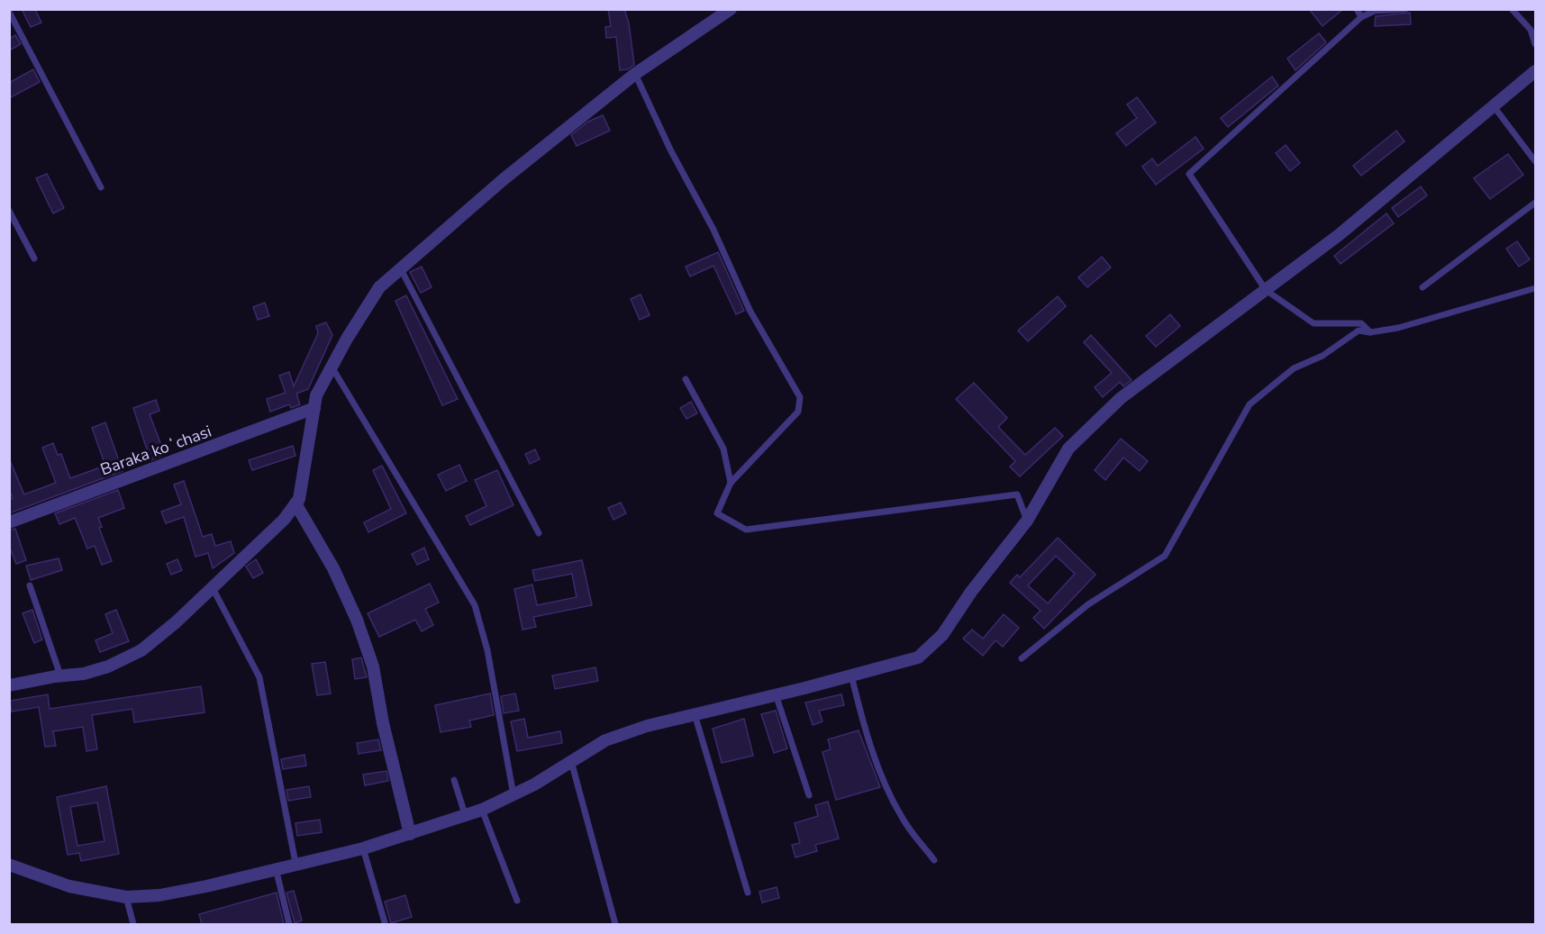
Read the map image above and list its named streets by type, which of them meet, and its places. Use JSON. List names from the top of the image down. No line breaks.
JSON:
{"streets":{"street":["Baraka koʻchasi"]}}
